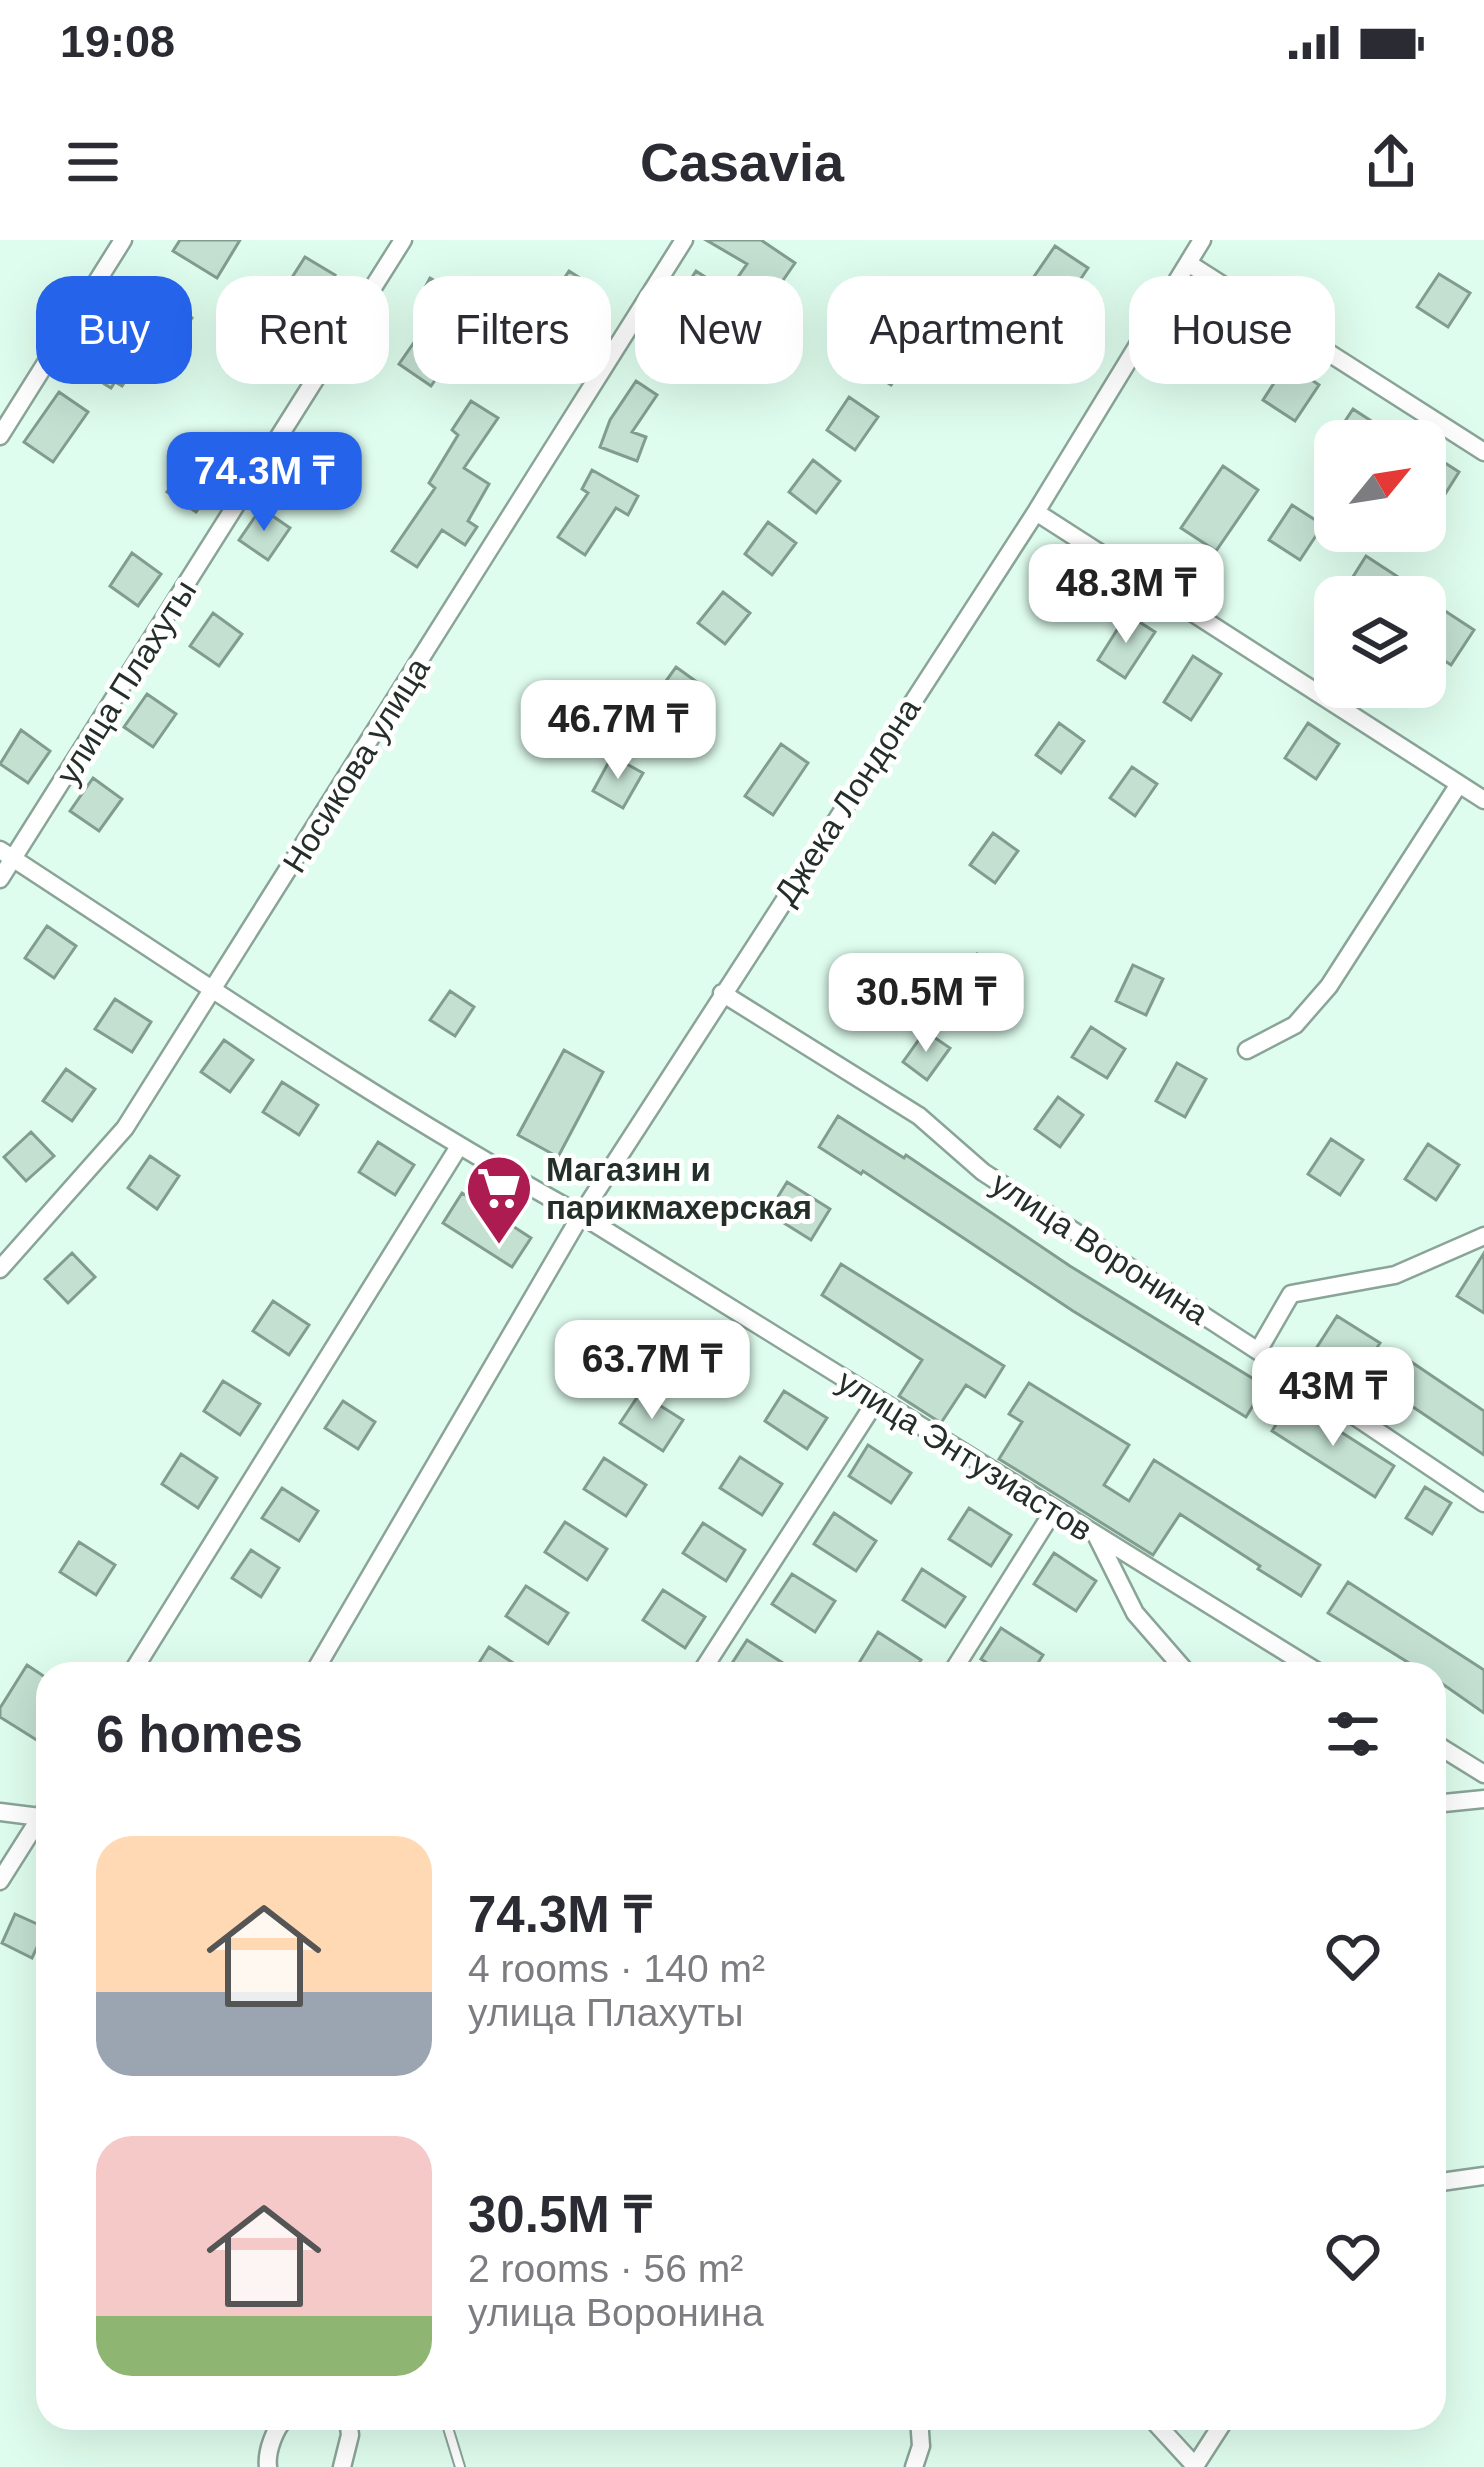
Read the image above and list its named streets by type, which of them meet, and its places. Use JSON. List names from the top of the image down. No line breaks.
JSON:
{"streets":{"street":["улица Плахуты","Носикова улица","Джека Лондона","улица Воронина","улица Энтузиастов"]},"crossings":[["улица Плахуты","улица Энтузиастов"],["Носикова улица","улица Энтузиастов"],["Джека Лондона","улица Воронина"],["Джека Лондона","улица Энтузиастов"]],"places":{"supermarket":["Магазин и парикмахерская"]},"north":"top right","page":{"status":"19:08","header":"Casavia","chip":["Buy","Rent","Filters","New","Apartment","House"],"price":["74.3M ₸","48.3M ₸","46.7M ₸","30.5M ₸","63.7M ₸","43M ₸"],"heading":"6 homes","list":[{"name":"74.3M ₸","note":"4 rooms · 140 m² · улица Плахуты"},{"name":"30.5M ₸","note":"2 rooms · 56 m² · улица Воронина"}]}}
